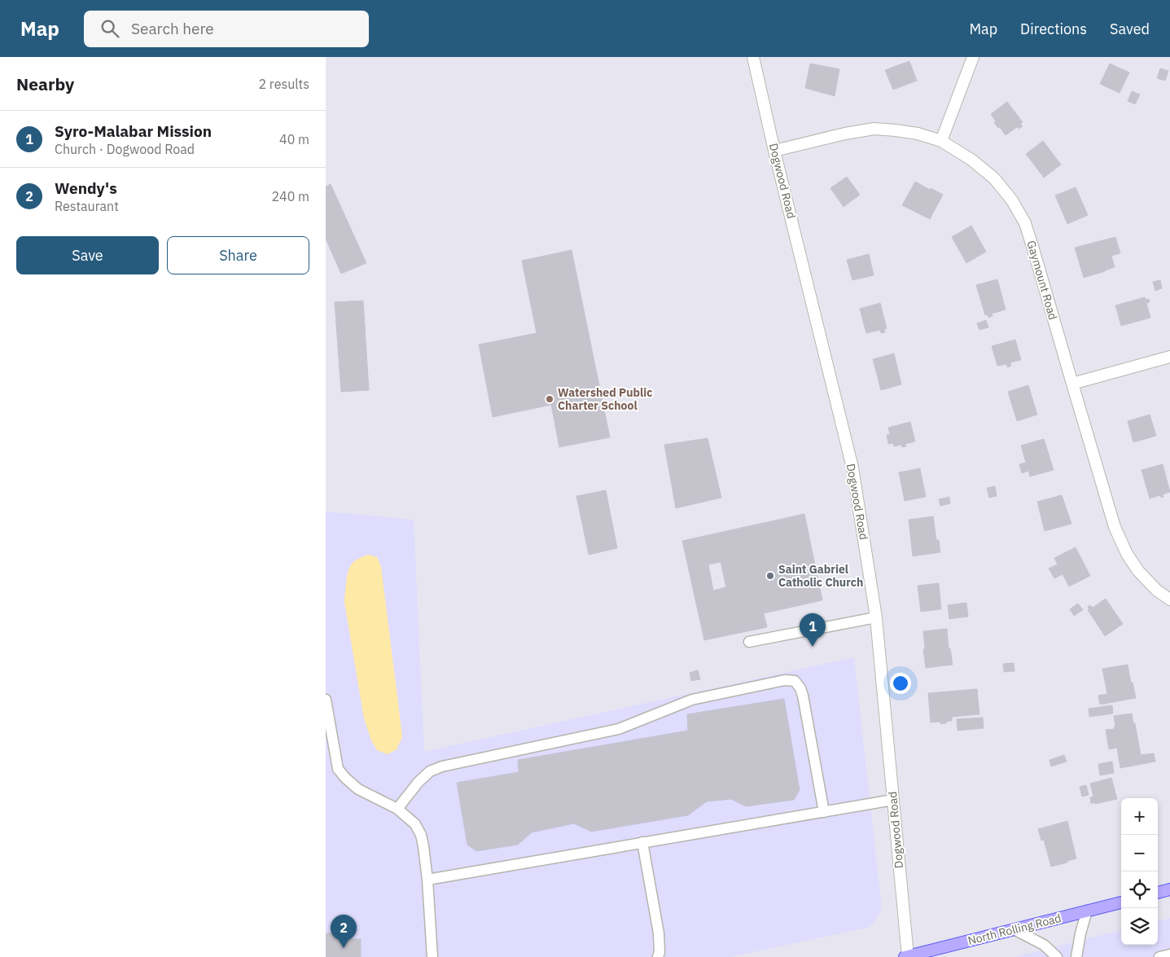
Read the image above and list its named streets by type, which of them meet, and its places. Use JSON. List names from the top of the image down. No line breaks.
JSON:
{"streets":{"main road":["Dogwood Road","Gaymount Road","North Rolling Road"]},"crossings":[["Dogwood Road","Gaymount Road"],["Dogwood Road","North Rolling Road"]],"places":["Watershed Public Charter School","Saint Gabriel Catholic Church"],"page":{"header":"Map","search":"Search here","nav":["Map","Directions","Saved"],"heading":["Nearby","2 results"],"list":[{"mark":"1","name":"Syro-Malabar Mission","note":"Church · Dogwood Road","value":"40 m"},{"mark":"2","name":"Wendy's","note":"Restaurant","value":"240 m"}],"buttons":["Save","Share"],"pins":["1","2"],"map_buttons":["+","−"]}}
